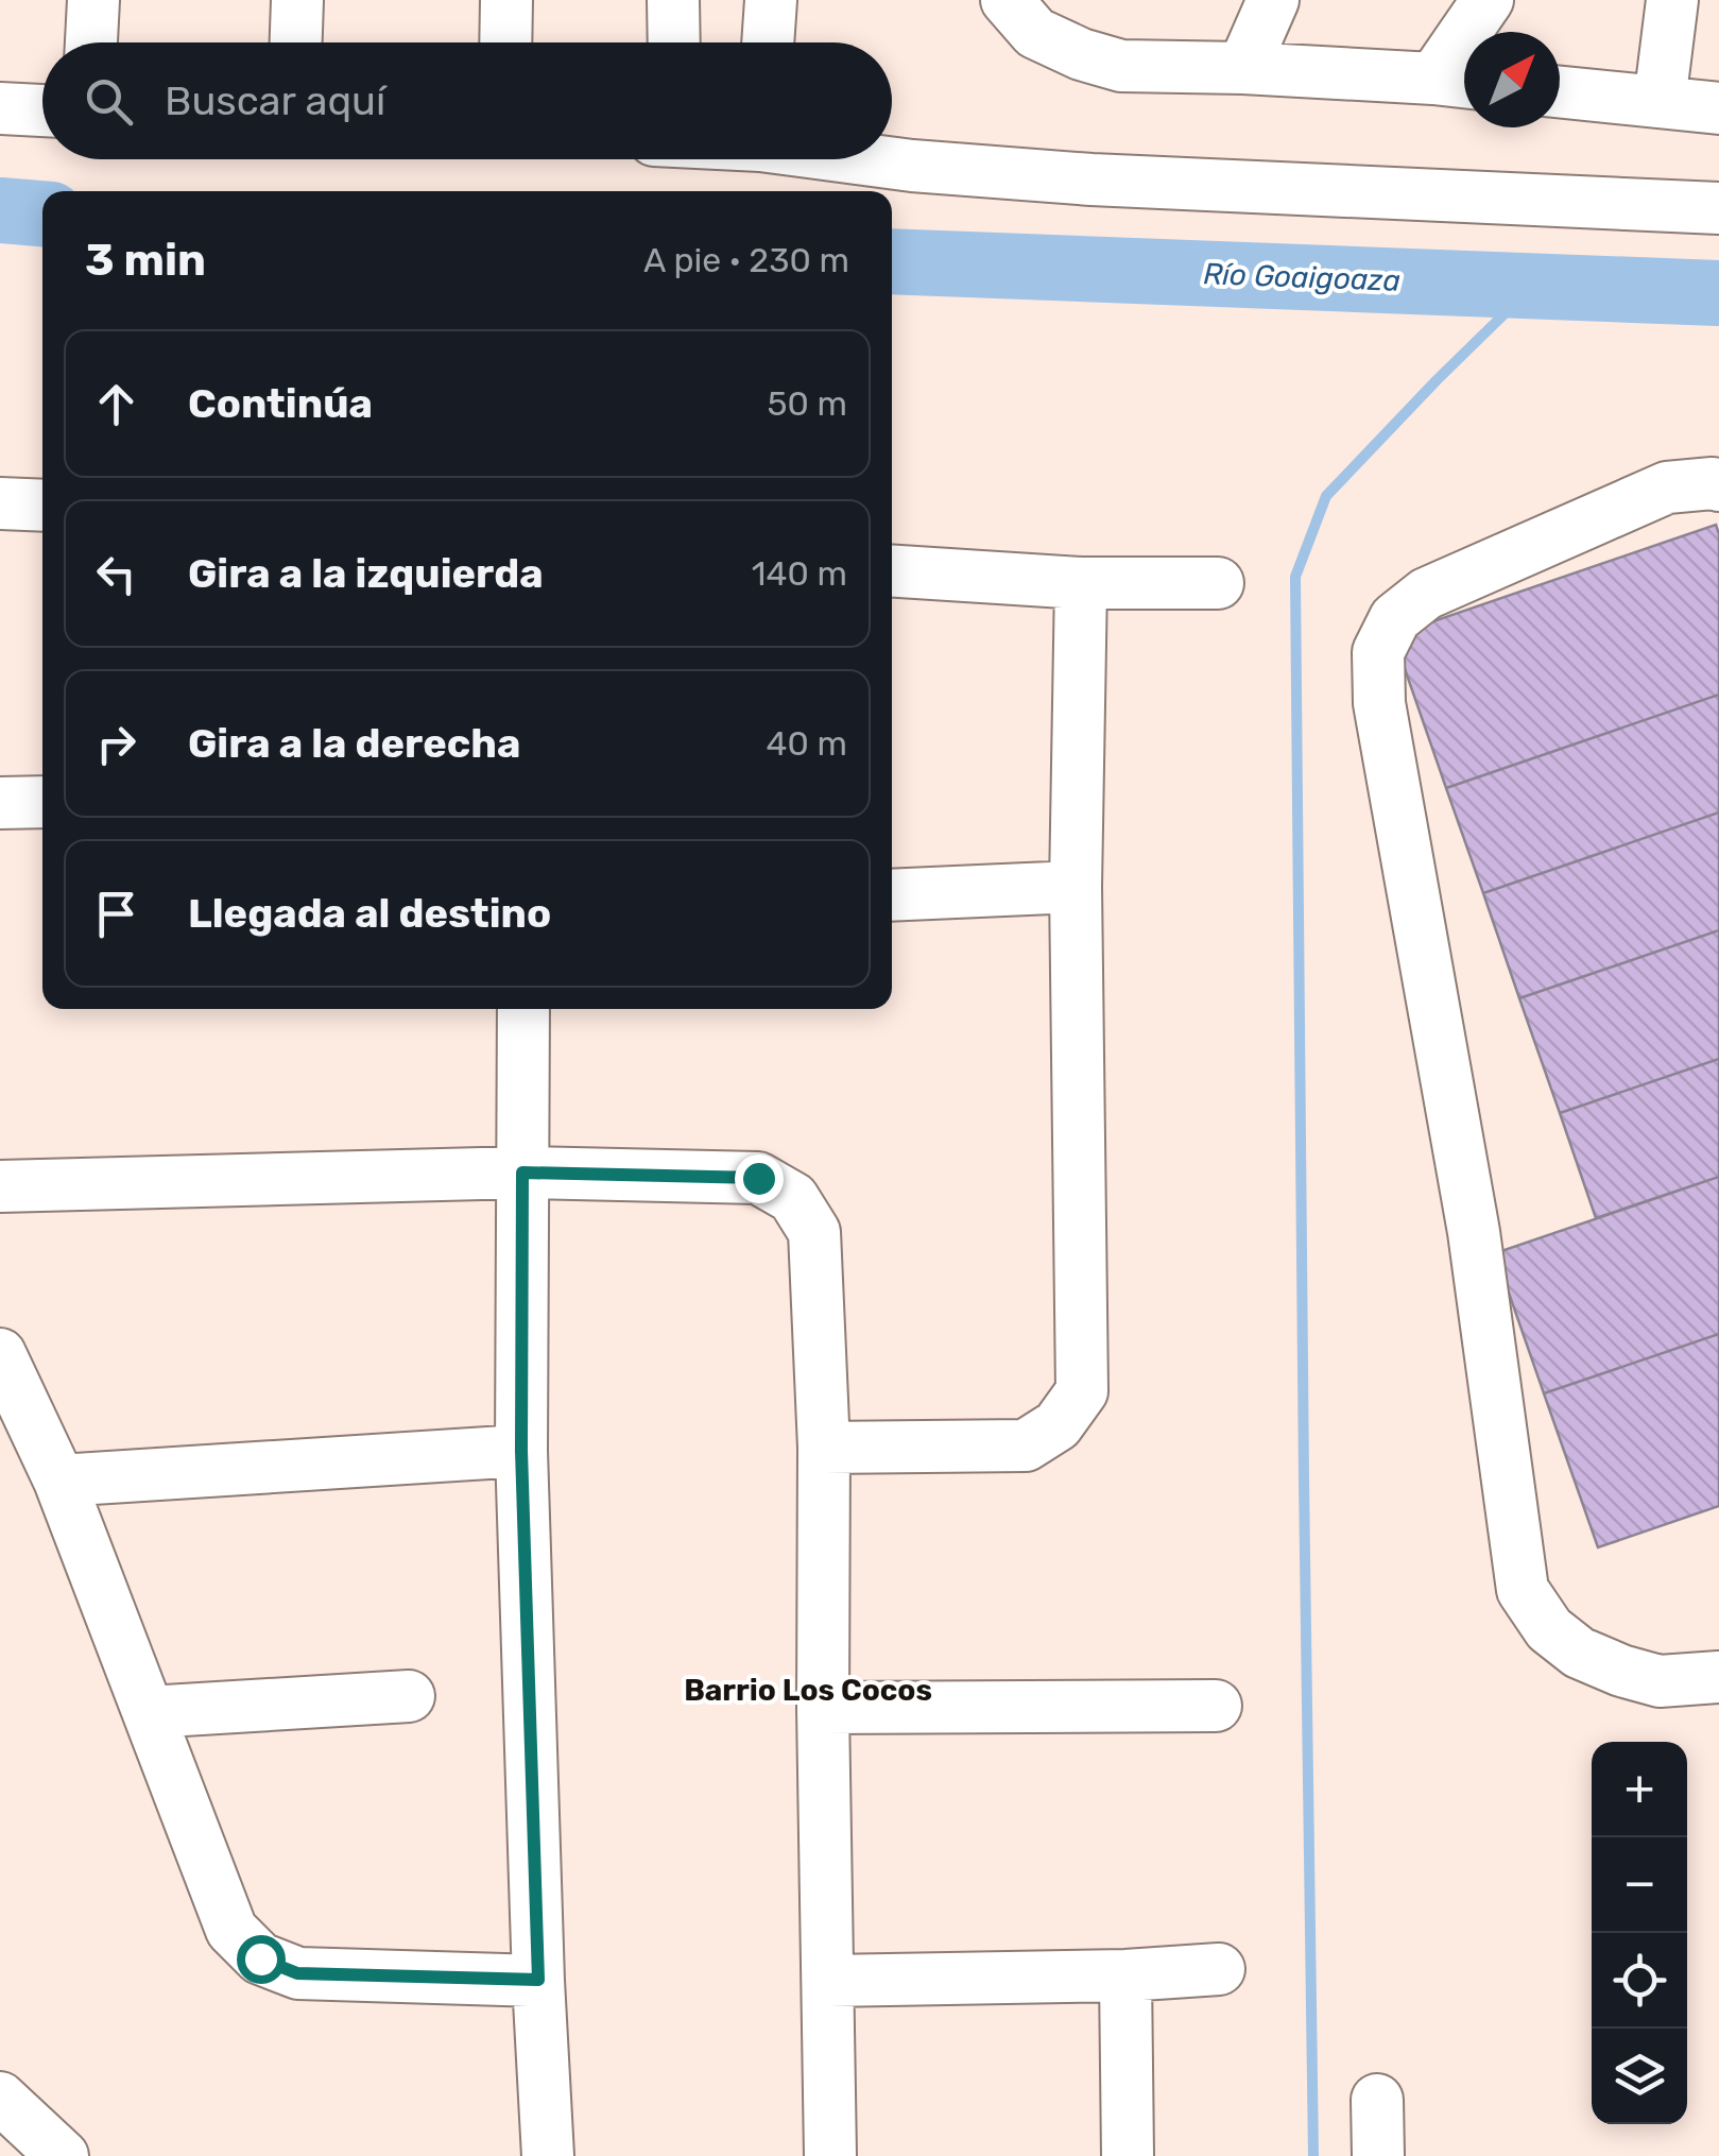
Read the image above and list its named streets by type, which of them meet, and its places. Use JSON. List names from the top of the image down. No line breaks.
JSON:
{"districts":["Barrio Los Cocos"],"water":["Río Goaigoaza"],"north":"top right","page":{"search":"Buscar aquí","heading":["3 min","A pie · 230 m"],"list":[["Continúa","50 m"],["Gira a la izquierda","140 m"],["Gira a la derecha","40 m"],"Llegada al destino"],"map_buttons":["+","−"]}}
